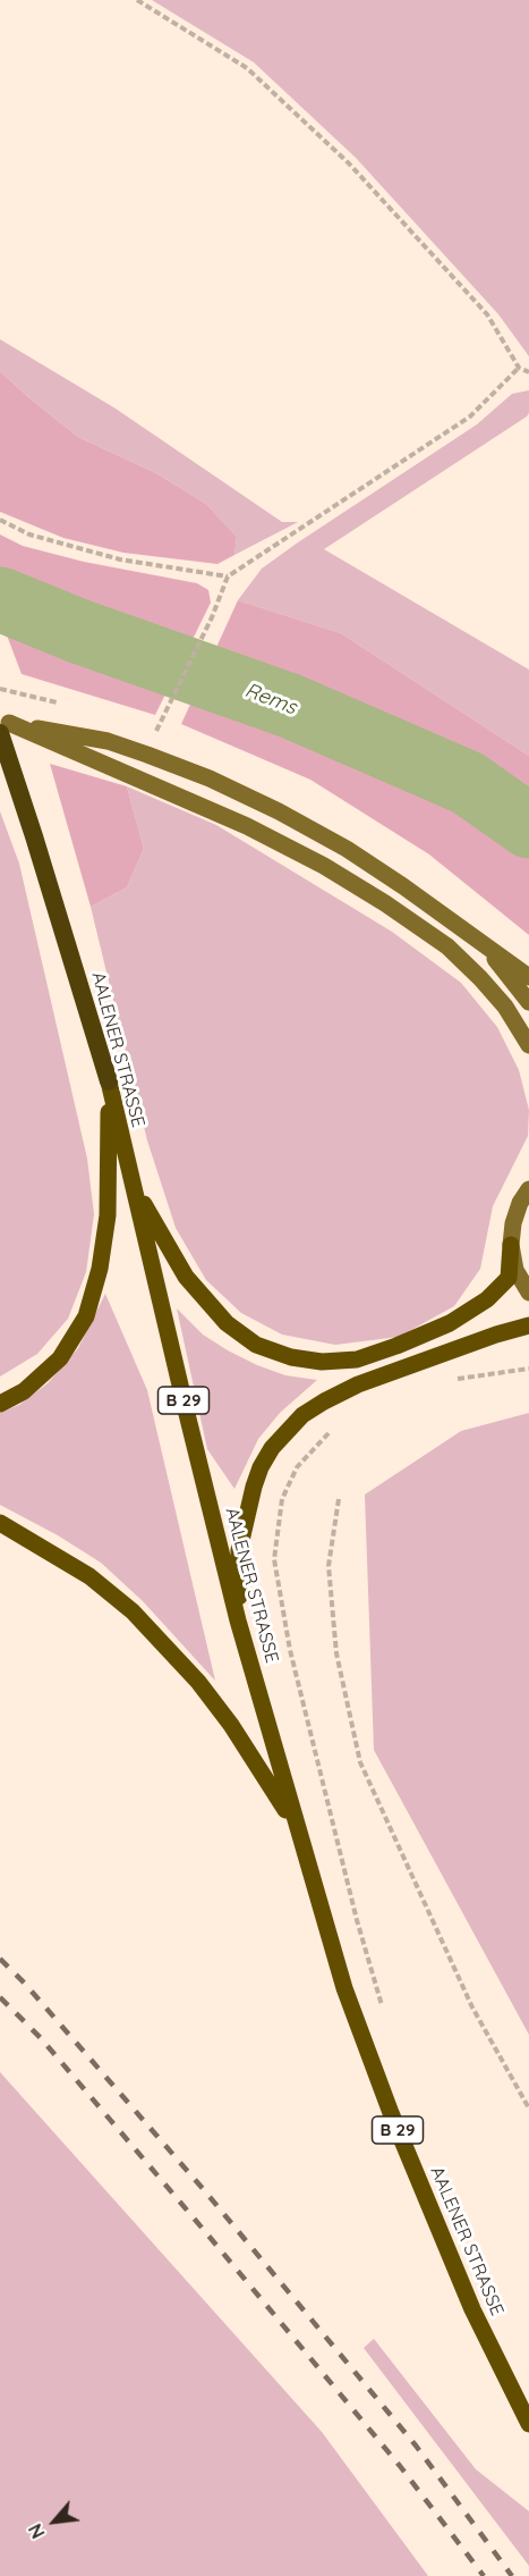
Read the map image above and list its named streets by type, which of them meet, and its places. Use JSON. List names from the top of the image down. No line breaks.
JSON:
{"streets":{"highway":["AALENER STRASSE","B 29"]},"water":["Rems"],"north":"bottom left"}
